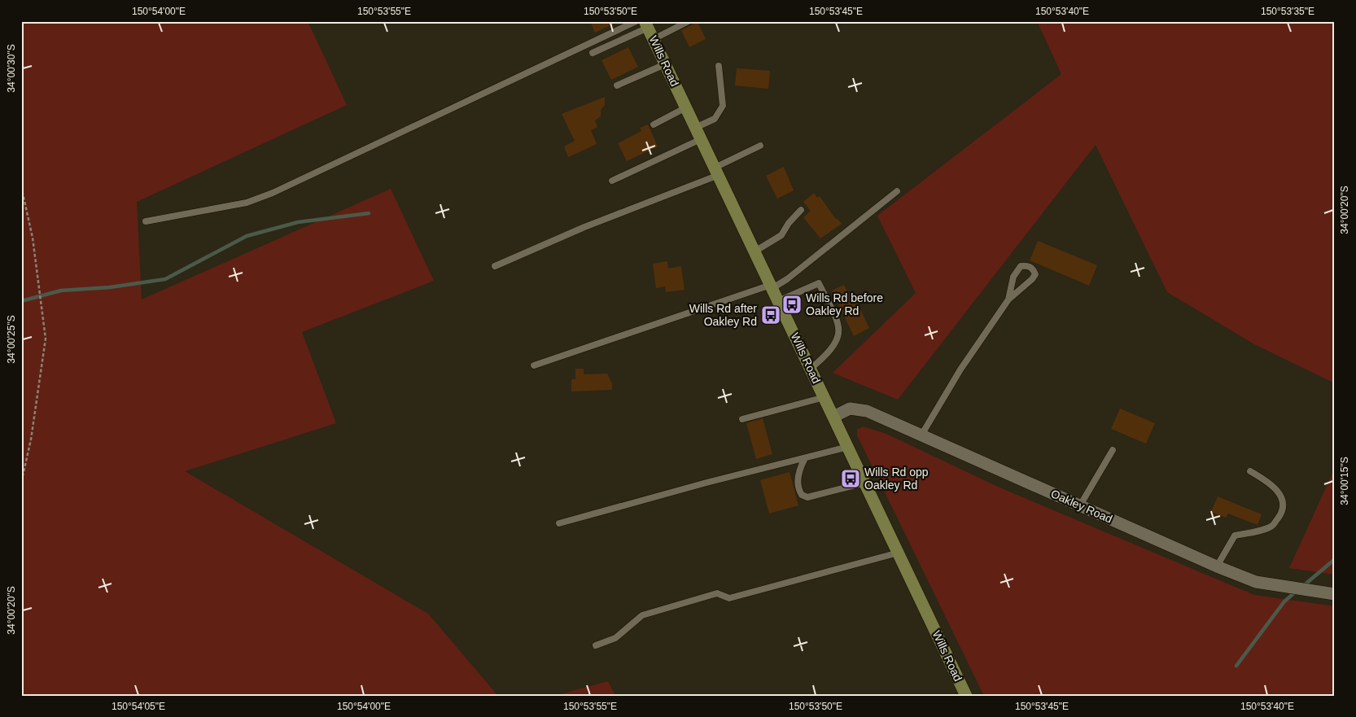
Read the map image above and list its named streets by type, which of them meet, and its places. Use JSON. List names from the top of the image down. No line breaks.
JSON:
{"streets":{"street":["Wills Road","Oakley Road"]},"crossings":[["Wills Road","Oakley Road"]],"places":{"bus stop":["Wills Rd before Oakley Rd","Wills Rd after Oakley Rd","Wills Rd opp Oakley Rd"]},"coordinates":["150°54'00\"E","150°53'55\"E","150°53'50\"E","150°53'45\"E","150°53'40\"E","150°53'35\"E","34°00'30\"S","34°00'20\"S","34°00'25\"S","34°00'15\"S","150°54'05\"E"]}
